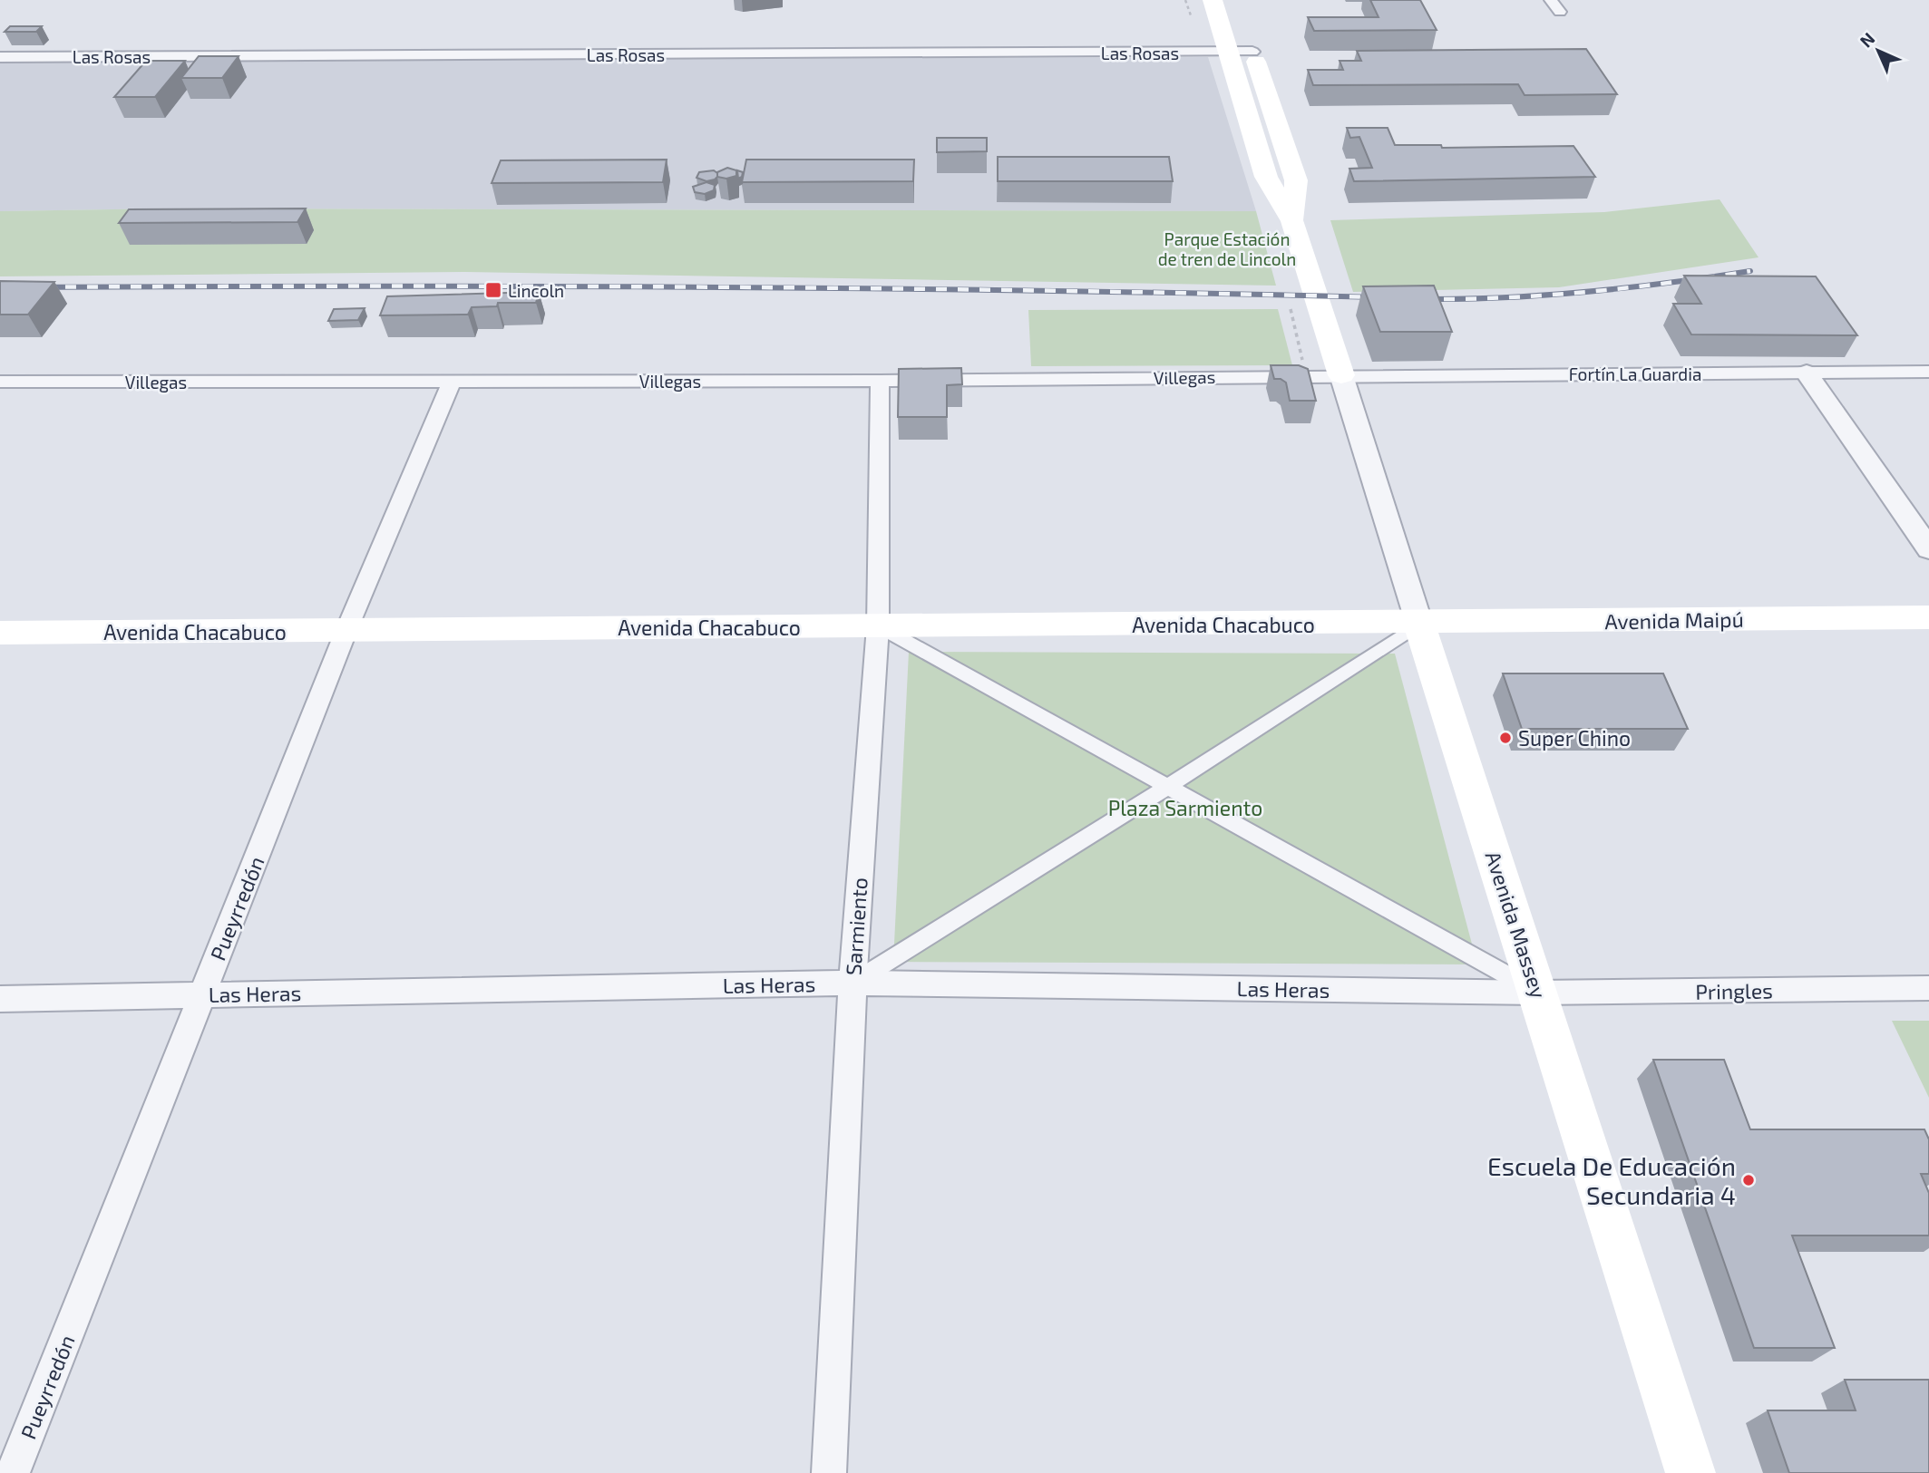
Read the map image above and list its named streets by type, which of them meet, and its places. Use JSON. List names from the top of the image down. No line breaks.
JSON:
{"streets":{"main road":["Avenida Maipú","Avenida Chacabuco","Avenida Massey"],"street":["Las Rosas","Fortín La Guardia","Villegas","Pueyrredón","Sarmiento","Las Heras","Pringles"]},"crossings":[["Fortín La Guardia","Villegas"],["Fortín La Guardia","Avenida Massey"],["Villegas","Pueyrredón"],["Villegas","Avenida Massey"],["Villegas","Sarmiento"],["Avenida Maipú","Avenida Chacabuco"],["Avenida Maipú","Avenida Massey"],["Avenida Chacabuco","Pueyrredón"],["Avenida Chacabuco","Avenida Massey"],["Avenida Chacabuco","Sarmiento"],["Pueyrredón","Las Heras"],["Avenida Massey","Las Heras"],["Avenida Massey","Pringles"],["Sarmiento","Las Heras"],["Las Heras","Pringles"]],"parks":["Parque Estación de tren de Lincoln","Plaza Sarmiento"],"places":{"transit":["Lincoln"],"other":["Super Chino","Escuela De Educación Secundaria 4"]},"north":"top left"}
